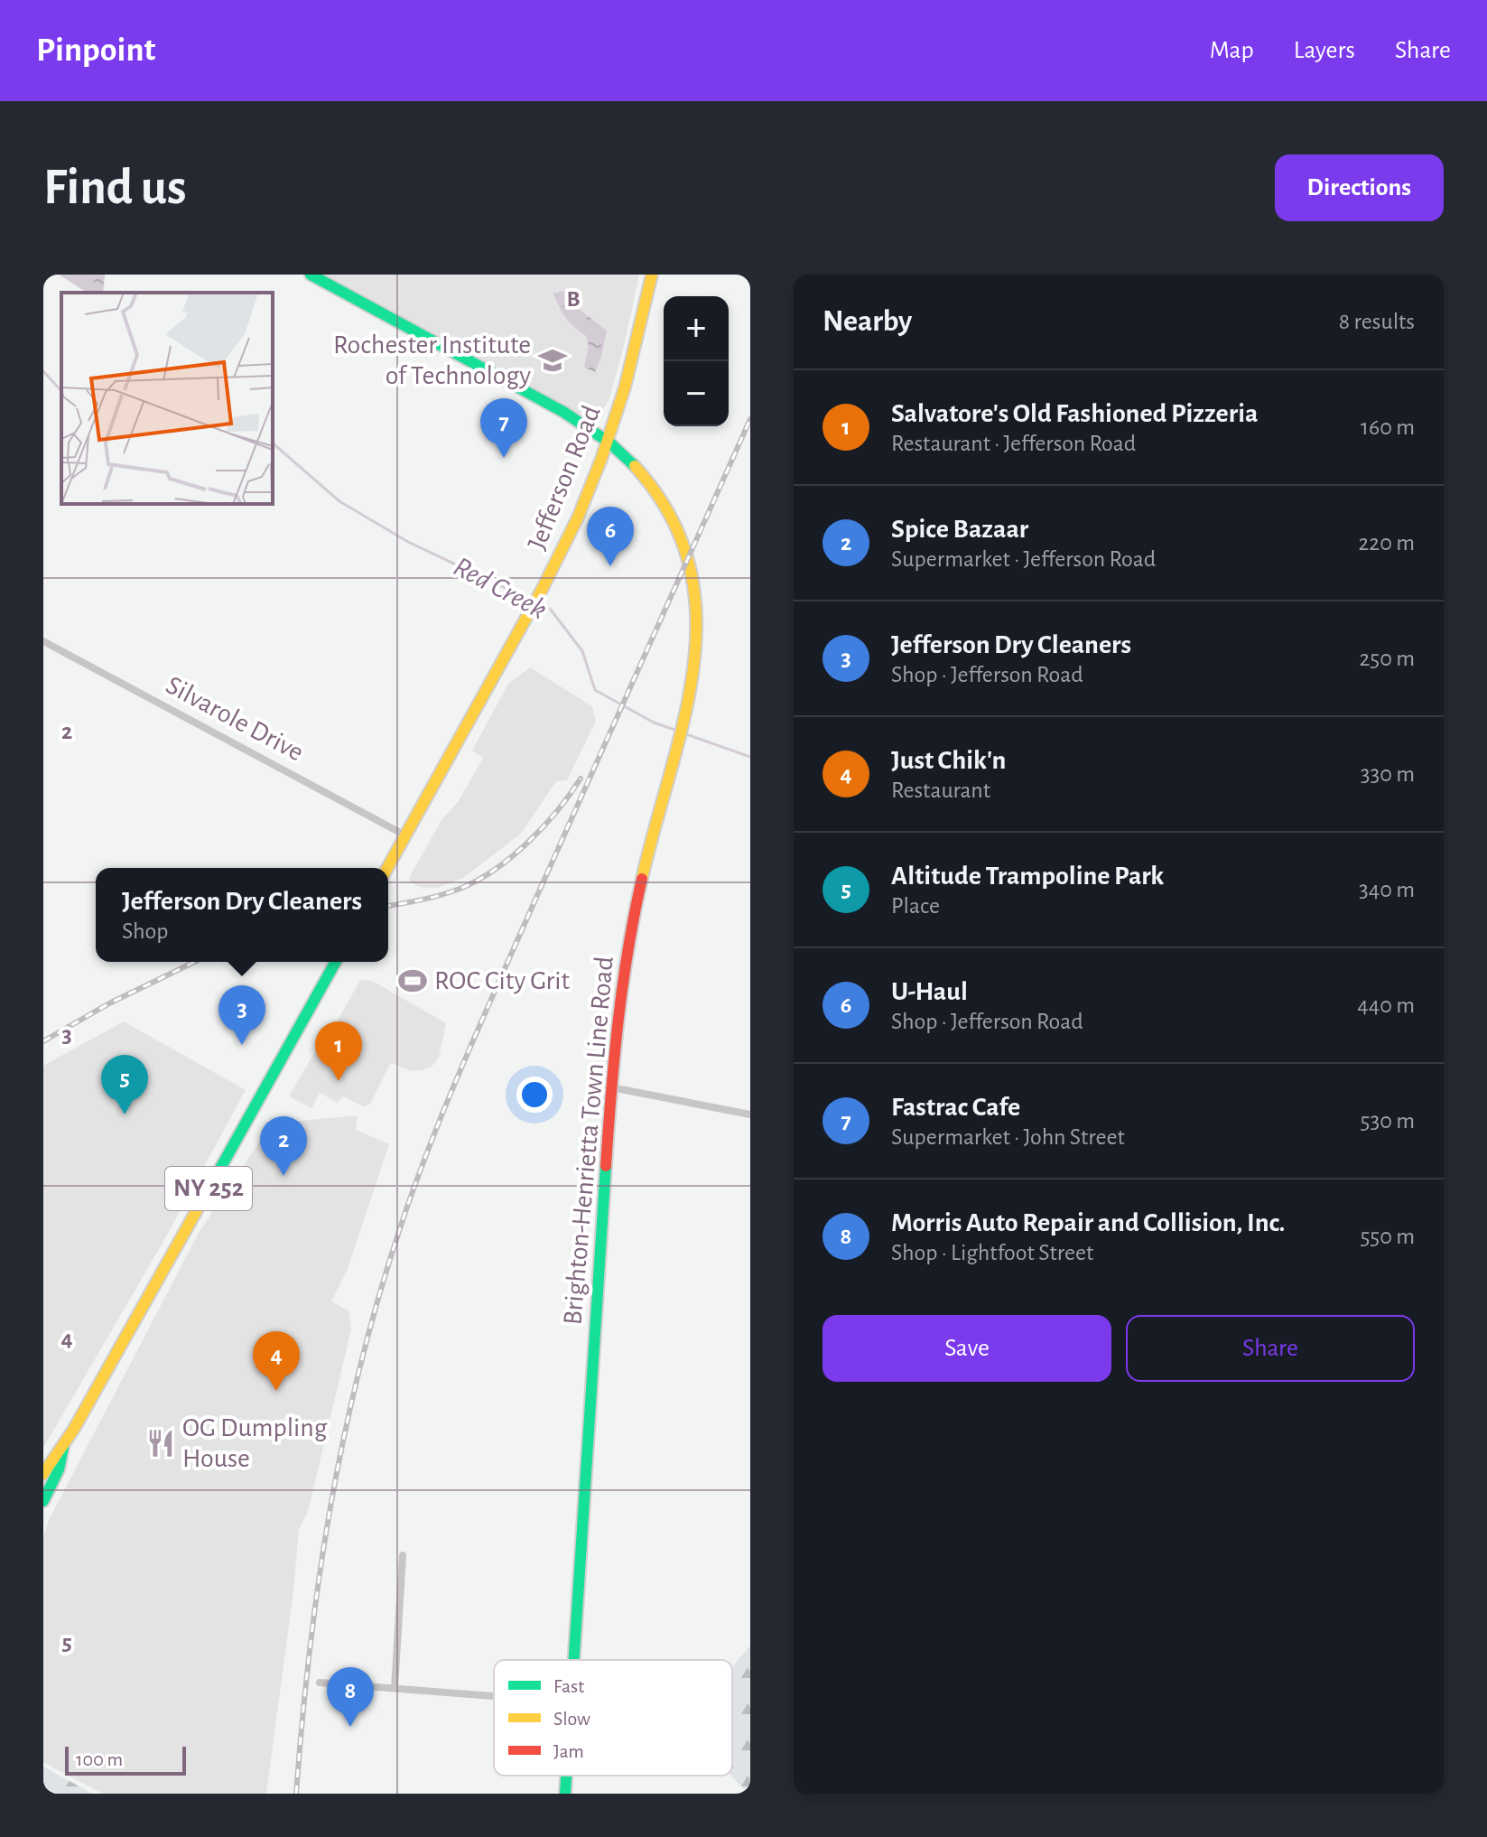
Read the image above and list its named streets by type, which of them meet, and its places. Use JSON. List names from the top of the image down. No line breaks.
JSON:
{"streets":{"street":["Jefferson Road","Silvarole Drive","Brighton-Henrietta Town Line Road","NY 252"]},"crossings":[["Jefferson Road","Silvarole Drive"],["Jefferson Road","Brighton-Henrietta Town Line Road"]],"water":["Red Creek"],"places":{"school or university":["Rochester Institute of Technology"],"sports":["ROC City Grit"],"restaurant":["OG Dumpling House"]},"legend":["Fast","Slow","Jam"],"scale_bar":"100 m","page":{"header":"Pinpoint","nav":["Map","Layers","Share"],"buttons":["Directions",["Save","Share"]],"title":"Find us","heading":["Nearby","8 results"],"map_buttons":["+","−"],"list":[{"mark":"1","name":"Salvatore's Old Fashioned Pizzeria","note":"Restaurant · Jefferson Road","value":"160 m"},{"mark":"2","name":"Spice Bazaar","note":"Supermarket · Jefferson Road","value":"220 m"},{"mark":"3","name":"Jefferson Dry Cleaners","note":"Shop · Jefferson Road","value":"250 m"},{"mark":"4","name":"Just Chik'n","note":"Restaurant","value":"330 m"},{"mark":"5","name":"Altitude Trampoline Park","note":"Place","value":"340 m"},{"mark":"6","name":"U-Haul","note":"Shop · Jefferson Road","value":"440 m"},{"mark":"7","name":"Fastrac Cafe","note":"Supermarket · John Street","value":"530 m"},{"mark":"8","name":"Morris Auto Repair and Collision, Inc.","note":"Shop · Lightfoot Street","value":"550 m"}],"pins":["7","6","3","1","5","2","4","8"],"popup":["Jefferson Dry Cleaners","Shop"],"scale":"100 m"},"grid":{"columns":["B"],"rows":["2","3","4","5"]}}
